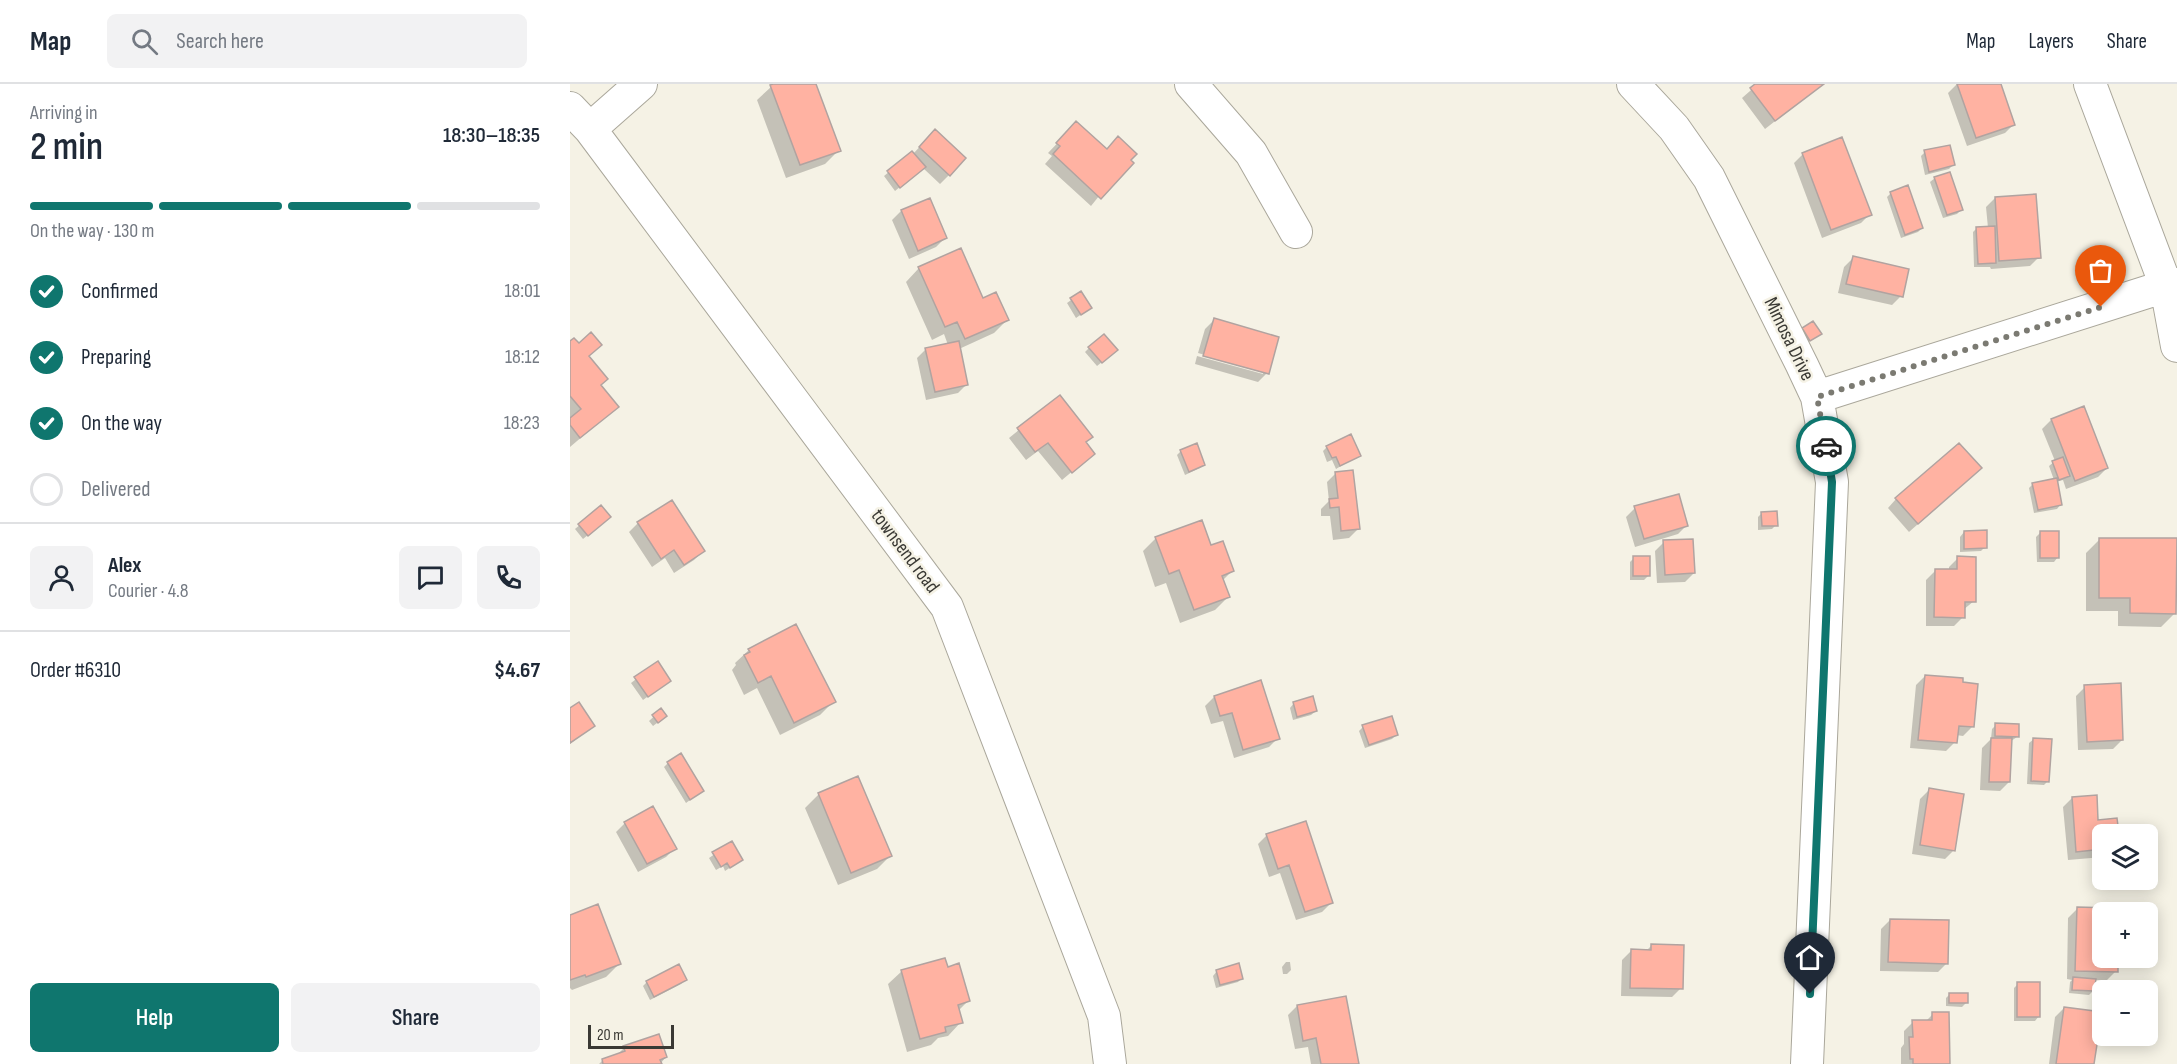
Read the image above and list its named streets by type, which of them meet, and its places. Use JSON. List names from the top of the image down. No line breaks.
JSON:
{"streets":{"street":["Mimosa Drive","townsend road"]},"scale_bar":"20 m","page":{"header":"Map","search":"Search here","nav":["Map","Layers","Share"],"heading":["2 min","Arriving in","18:30–18:35"],"panel":["Alex","Courier · 4.8","Order #6310","$4.67"],"bar":"On the way · 130 m","list":[["Confirmed","18:01"],["Preparing","18:12"],["On the way","18:23"],"Delivered"],"map_buttons":["+","−"],"buttons":["Help","Share"],"scale":"20 m"}}
